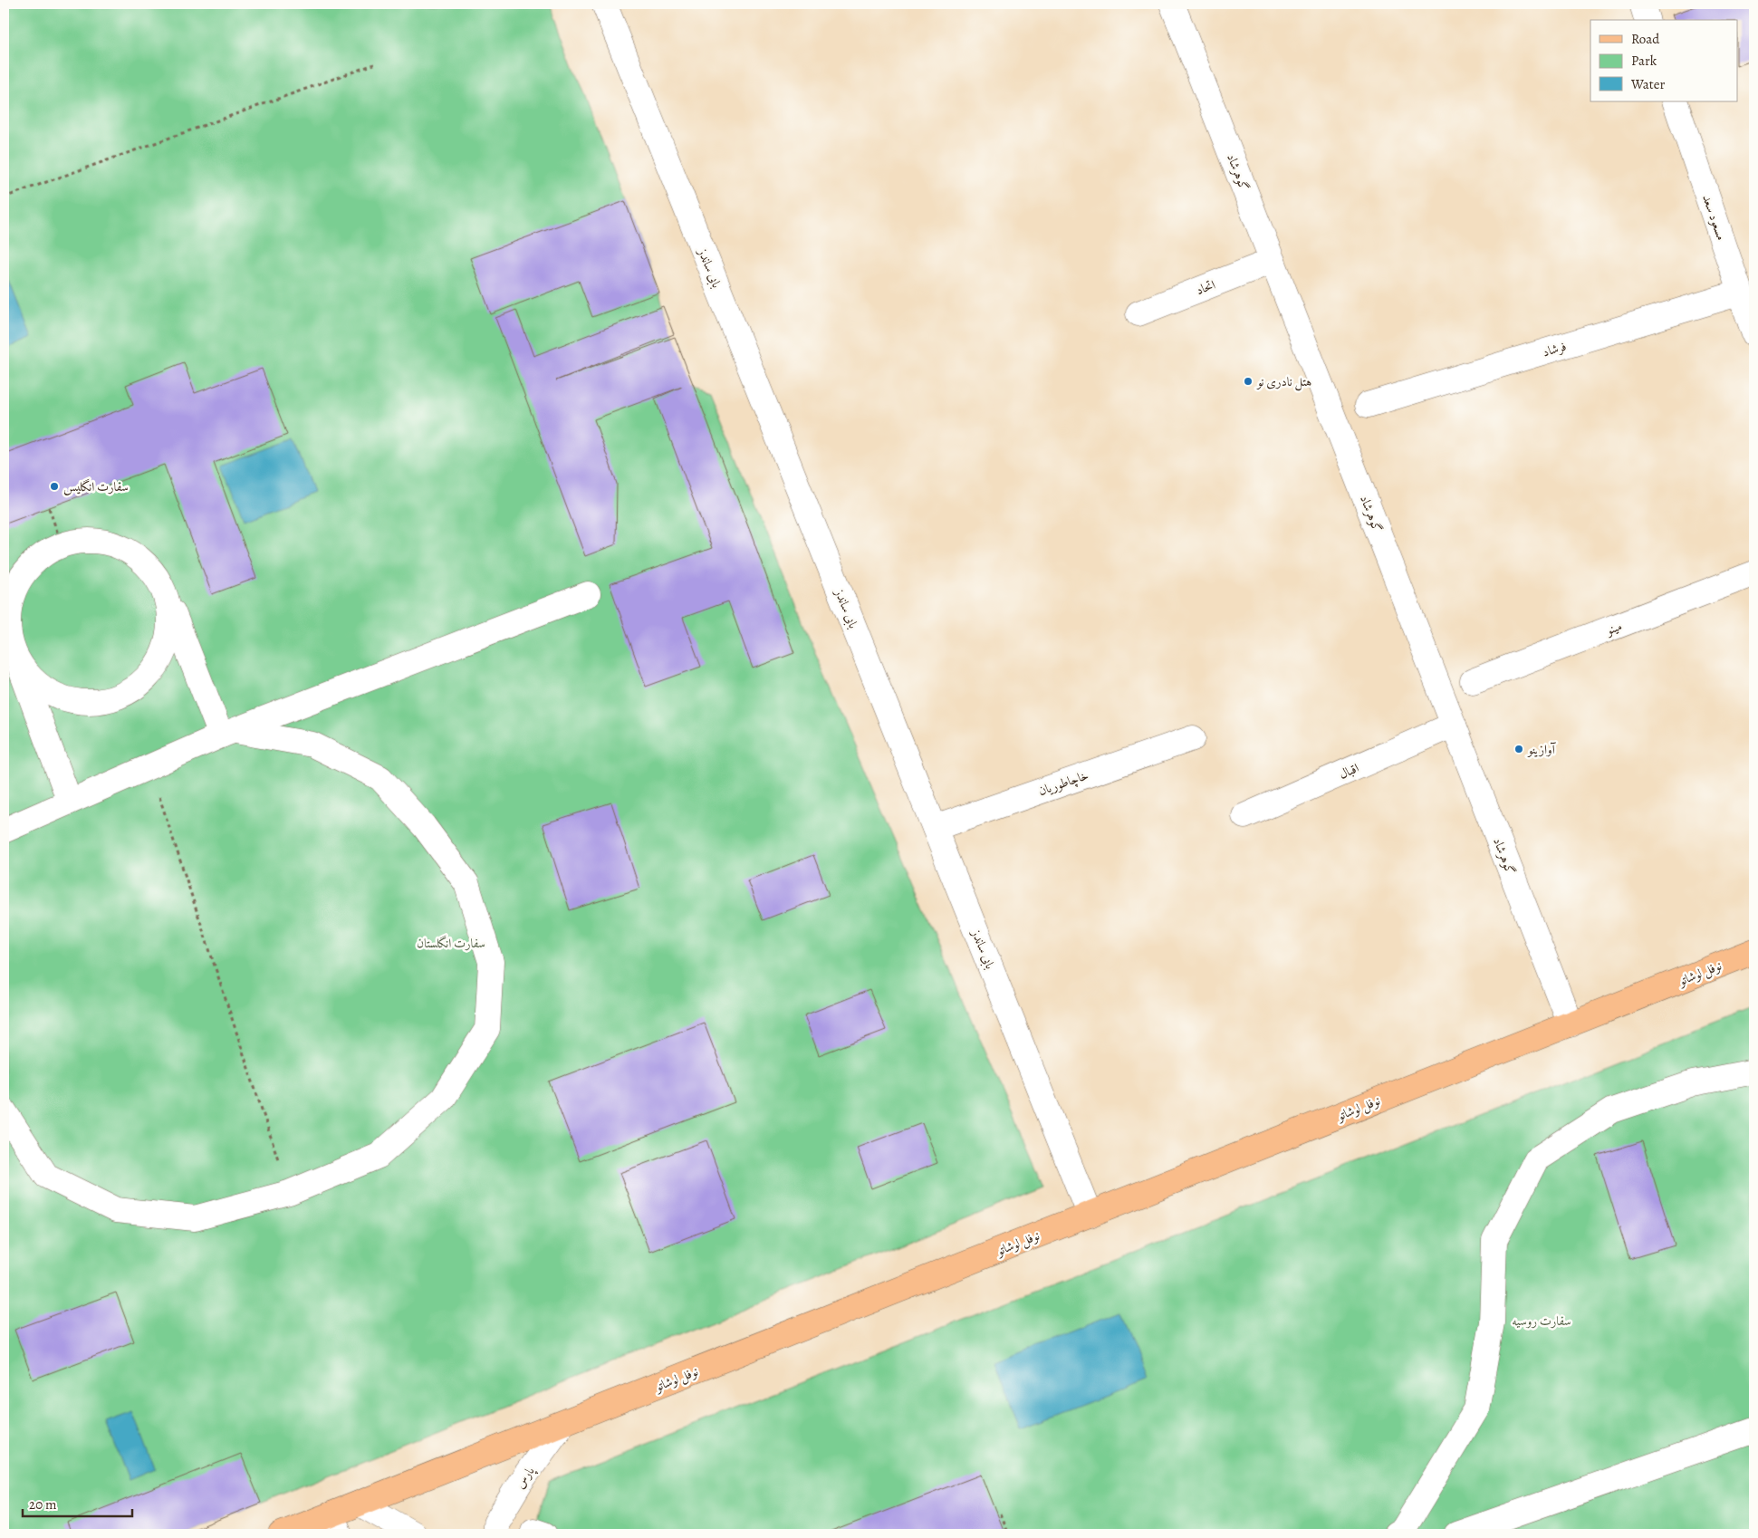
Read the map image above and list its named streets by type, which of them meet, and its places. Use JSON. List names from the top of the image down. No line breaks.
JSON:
{"streets":{"main road":["نوفل لوشاتو"],"street":["گوهرشاد","مسعود سعد","بابی ساندز","اتحاد","فرشاد","مینو","اقبال","خاچاطوریان","پارس"]},"crossings":[["گوهرشاد","اتحاد"],["گوهرشاد","اقبال"],["گوهرشاد","نوفل لوشاتو"],["مسعود سعد","فرشاد"],["بابی ساندز","خاچاطوریان"],["بابی ساندز","نوفل لوشاتو"],["نوفل لوشاتو","پارس"]],"parks":["سفارت انگلستان","سفارت روسیه"],"places":["هتل نادری نو","سفارت انگلیس","آوازینو"],"legend":["Road","Park","Water"],"scale_bar":"20 m"}
